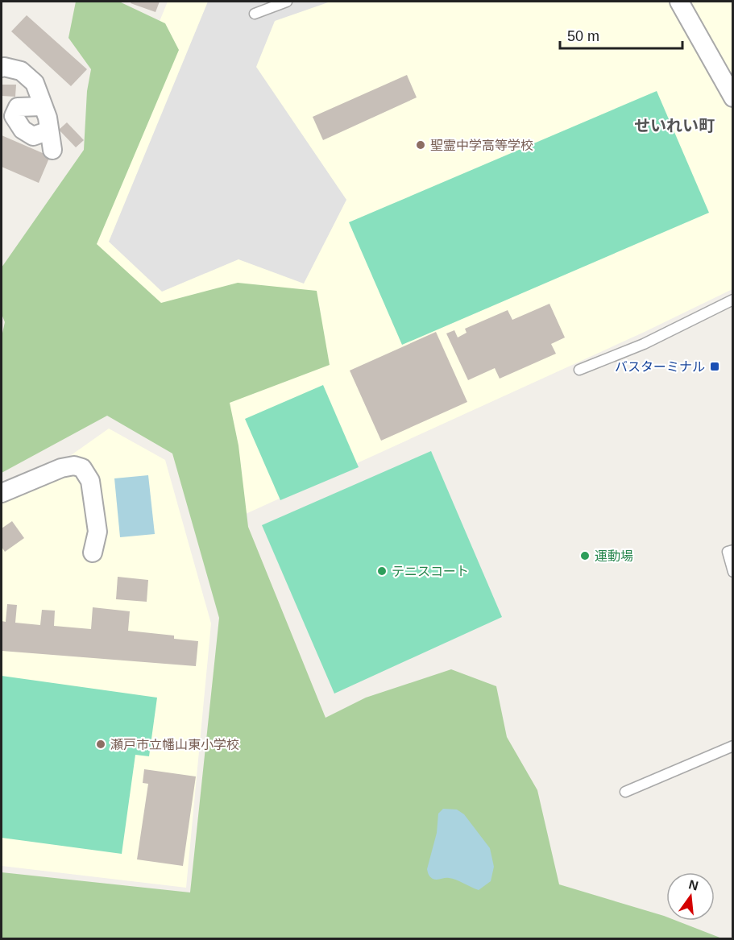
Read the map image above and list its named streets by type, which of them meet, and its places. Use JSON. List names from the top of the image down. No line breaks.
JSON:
{"districts":["せいれい町"],"places":{"other":["聖霊中学高等学校","運動場","テニスコート","瀬戸市立幡山東小学校"],"transit":["バスターミナル"]},"scale_bar":"50 m","north":"top"}
